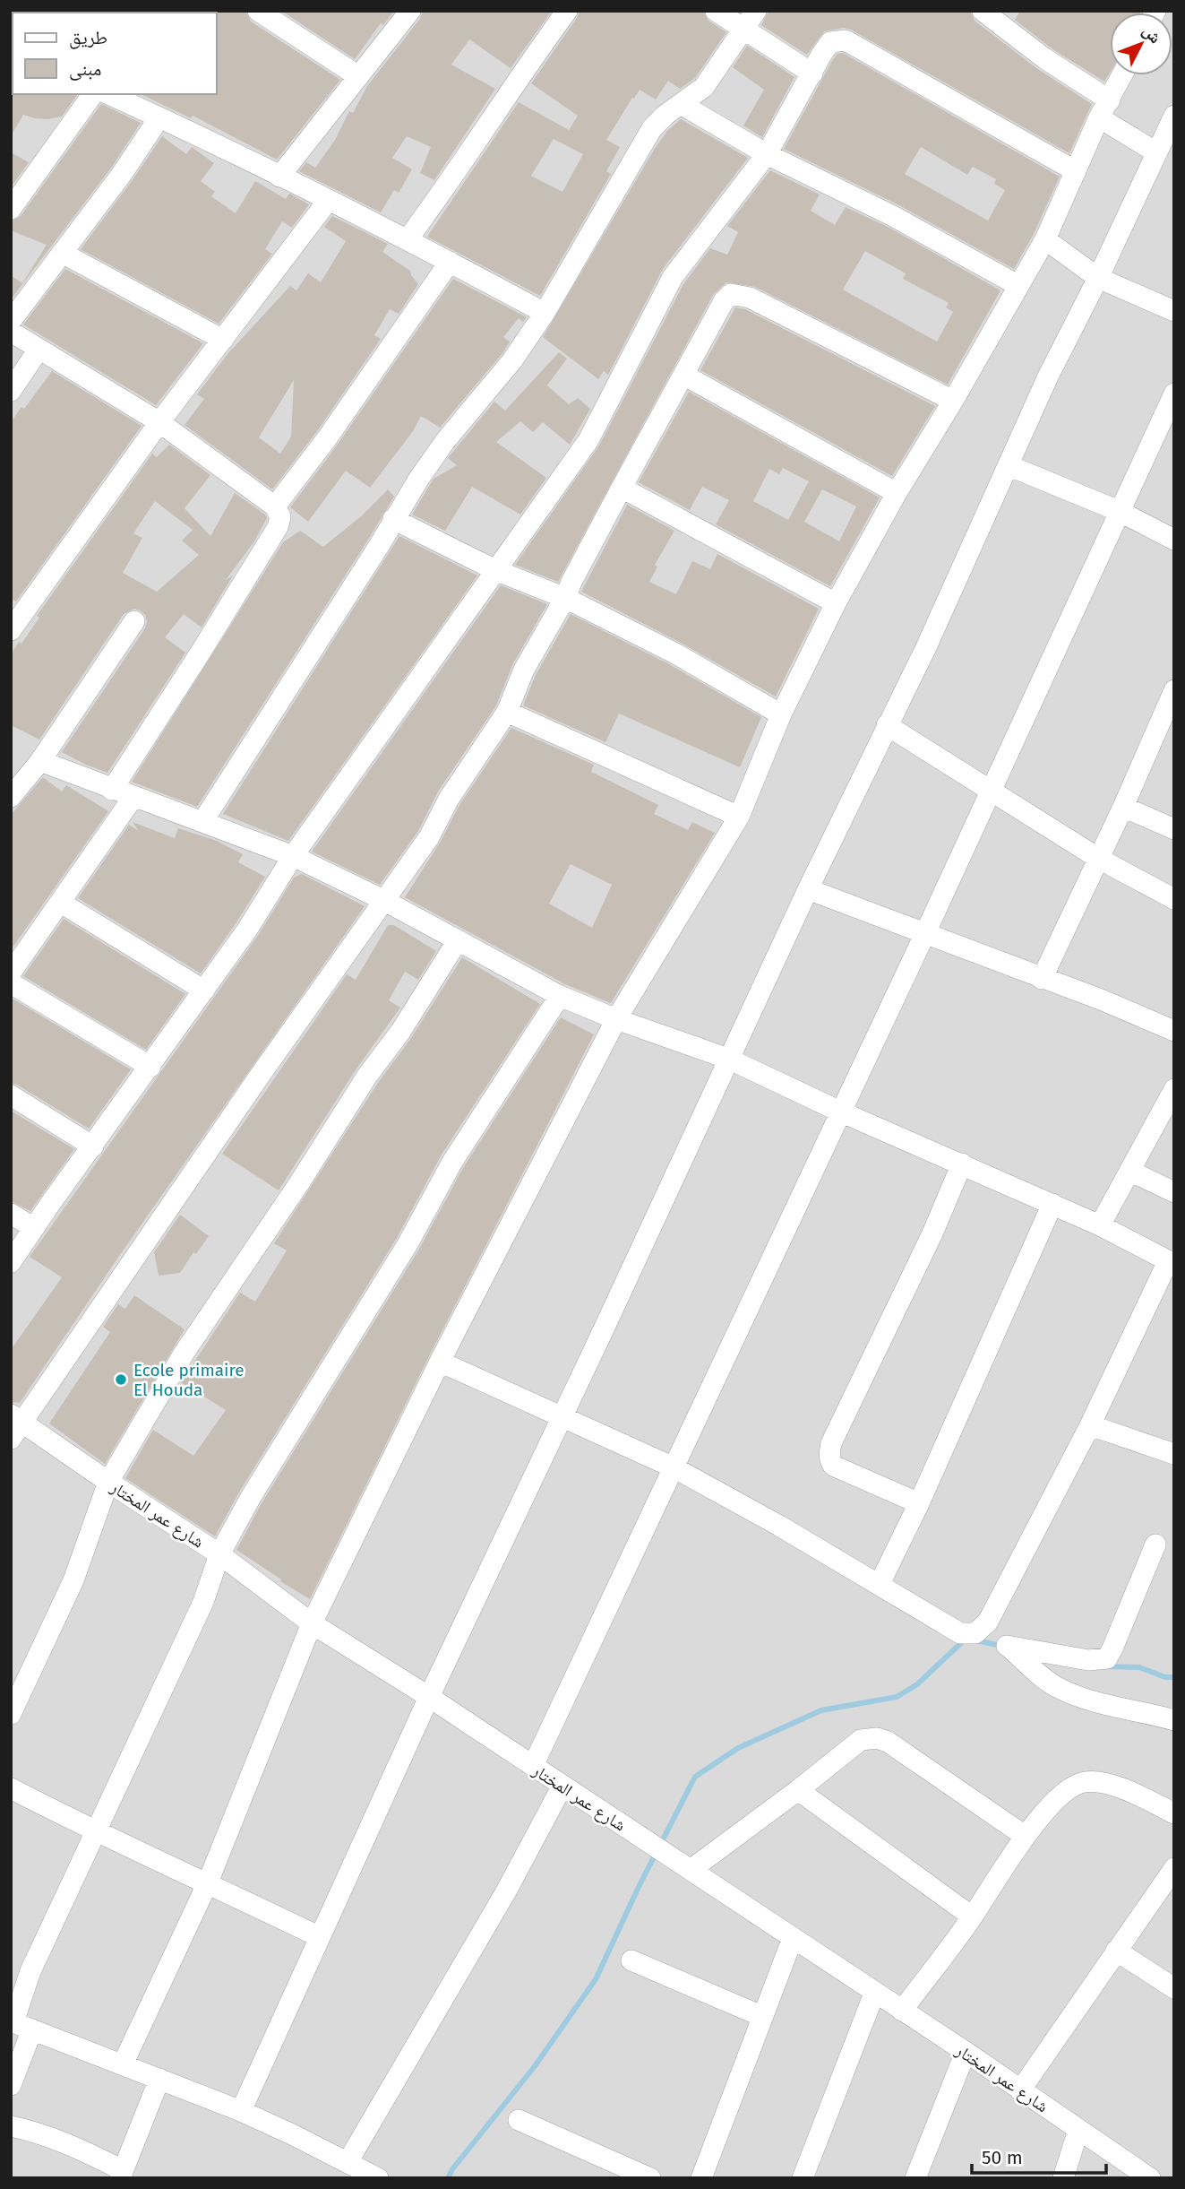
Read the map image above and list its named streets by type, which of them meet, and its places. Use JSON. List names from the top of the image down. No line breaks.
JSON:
{"streets":{"street":["شارع عمر المختار"]},"places":["Ecole primaire El Houda"],"legend":["طريق","مبنى"],"scale_bar":"50 m","north":"top right"}
